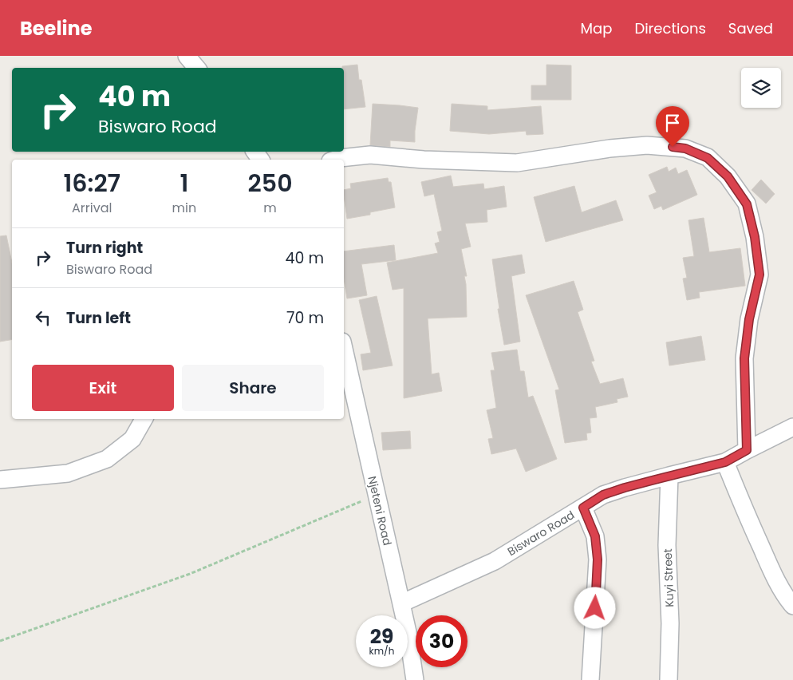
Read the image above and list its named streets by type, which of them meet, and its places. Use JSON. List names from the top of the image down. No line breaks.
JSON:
{"streets":{"street":["Njeteni Road","Biswaro Road","Kuyi Street"]},"crossings":[["Njeteni Road","Biswaro Road"],["Biswaro Road","Kuyi Street"]],"page":{"header":"Beeline","nav":["Map","Directions","Saved"],"turn":["40 m","Biswaro Road"],"eta":["16:27","Arrival","1","min","250","m"],"list":[{"name":"Turn right","note":"Biswaro Road","value":"40 m"},{"name":"Turn left","value":"70 m"}],"buttons":["Exit","Share"],"speed":"29 km/h","limit":"30"}}
